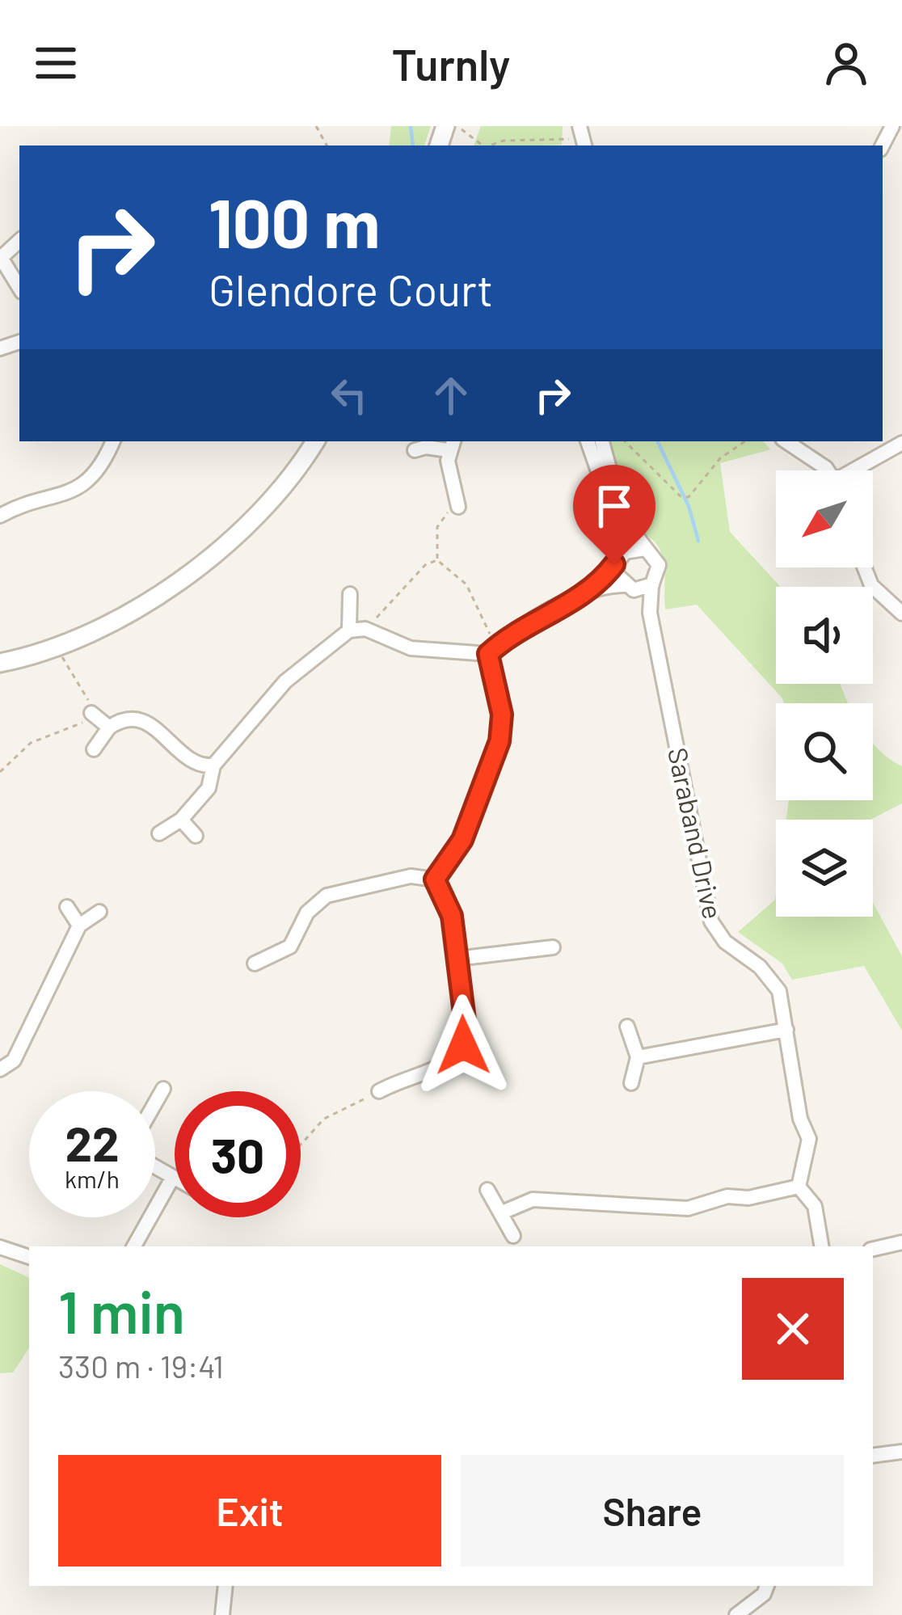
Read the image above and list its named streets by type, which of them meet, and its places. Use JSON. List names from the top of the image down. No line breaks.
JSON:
{"streets":{"street":["Saraband Drive"]},"north":"bottom left","page":{"header":"Turnly","turn":["100 m","Glendore Court"],"speed":"22 km/h","limit":"30","heading":["1 min","330 m · 19:41"],"buttons":["Exit","Share"]}}
